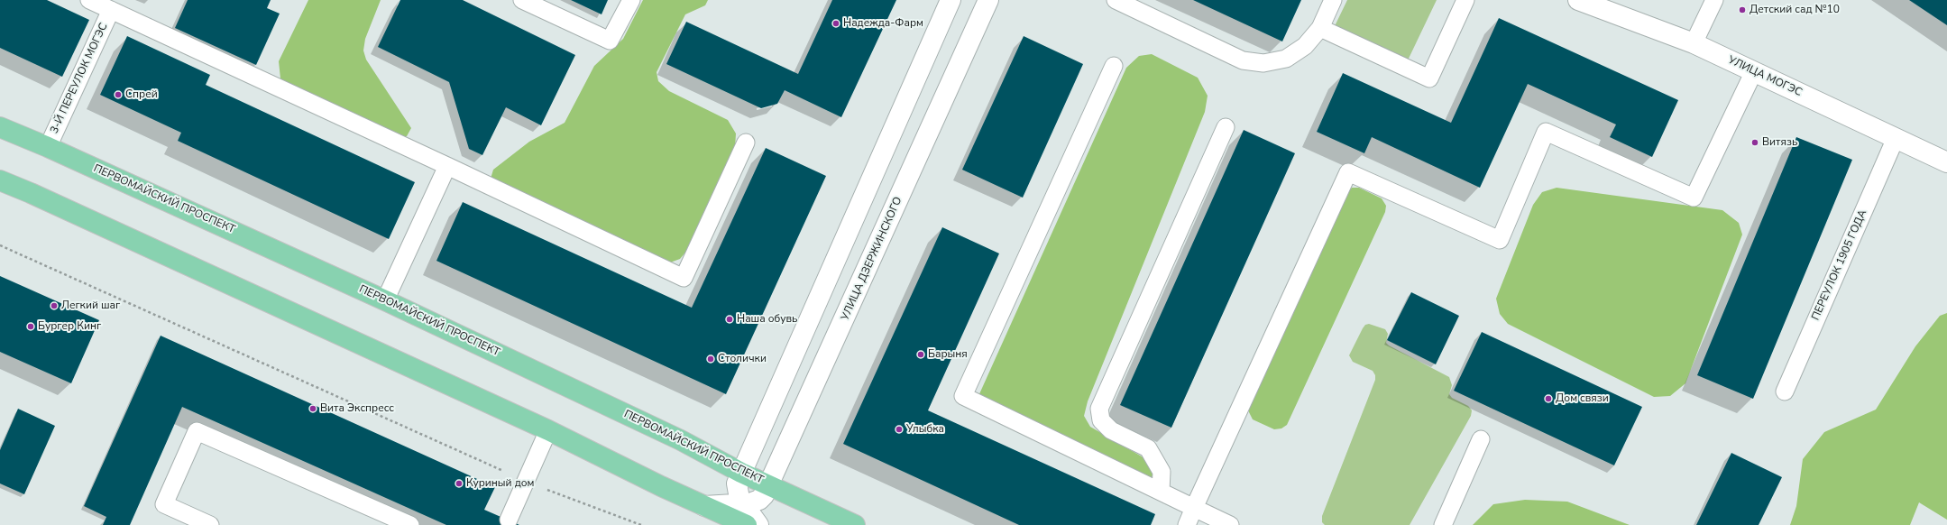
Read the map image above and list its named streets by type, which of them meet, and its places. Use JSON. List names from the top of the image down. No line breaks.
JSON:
{"streets":{"main road":["УЛИЦА МОГЭС","ПЕРВОМАЙСКИЙ ПРОСПЕКТ","УЛИЦА ДЗЕРЖИНСКОГО"],"lane":["3-Й ПЕРЕУЛОК МОГЭС","ПЕРЕУЛОК 1905 ГОДА"]},"crossings":[["УЛИЦА МОГЭС","ПЕРЕУЛОК 1905 ГОДА"],["3-Й ПЕРЕУЛОК МОГЭС","ПЕРВОМАЙСКИЙ ПРОСПЕКТ"],["ПЕРВОМАЙСКИЙ ПРОСПЕКТ","УЛИЦА ДЗЕРЖИНСКОГО"]],"places":["Детский сад №10","Надежда-Фарм","Спрей","Витязь","Легкий шаг","Наша обувь","Бургер Кинг","Барыня","Столички","Дом связи","Вита Экспресс","Улыбка","Куриный дом"]}
